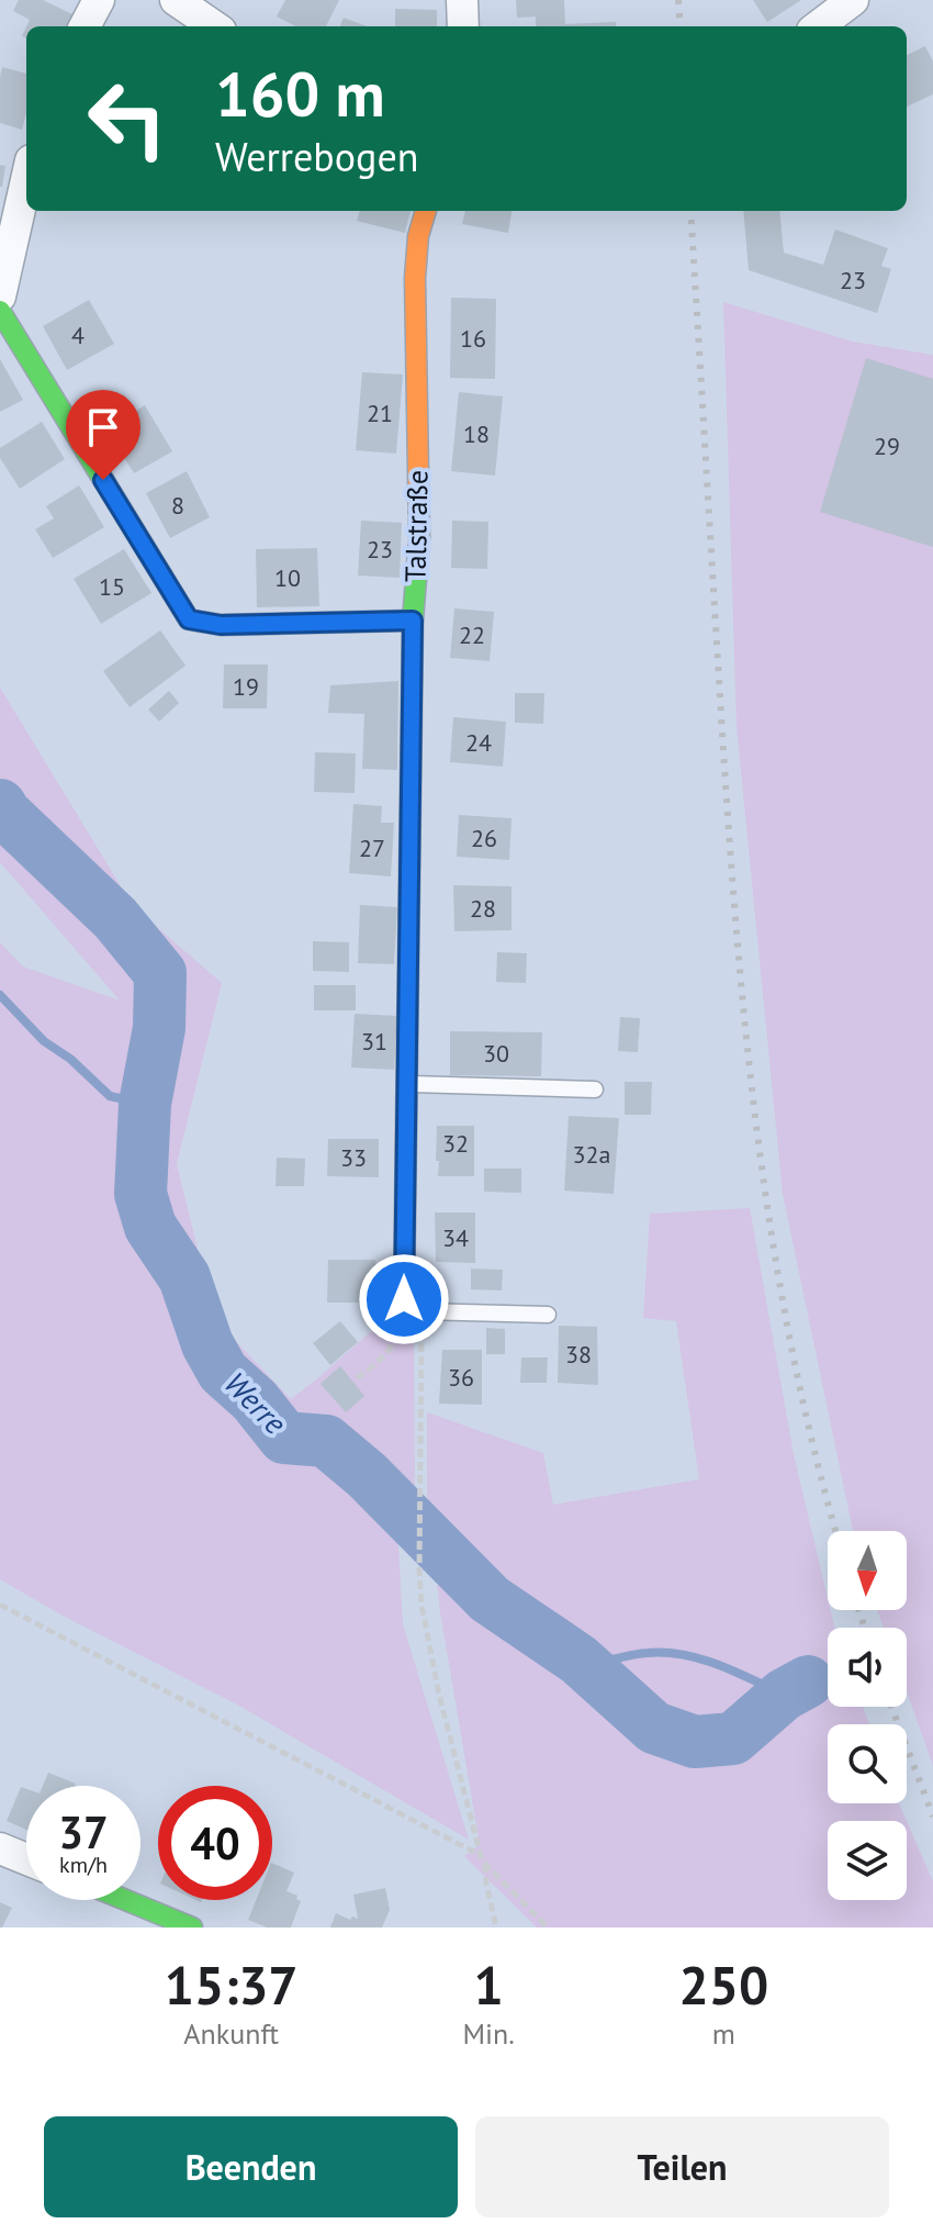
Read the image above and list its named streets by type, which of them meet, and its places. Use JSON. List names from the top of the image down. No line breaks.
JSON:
{"streets":{"street":["Talstraße"]},"water":["Werre"],"house_numbers":["23","4","16","21","18","29","8","23","10","15","22","19","24","26","27","28","31","30","32","32a","33","34","38","36"],"north":"bottom","page":{"turn":["160 m","Werrebogen"],"speed":"37 km/h","limit":"40","eta":["15:37","Ankunft","1","Min.","250","m"],"buttons":["Beenden","Teilen"]}}
